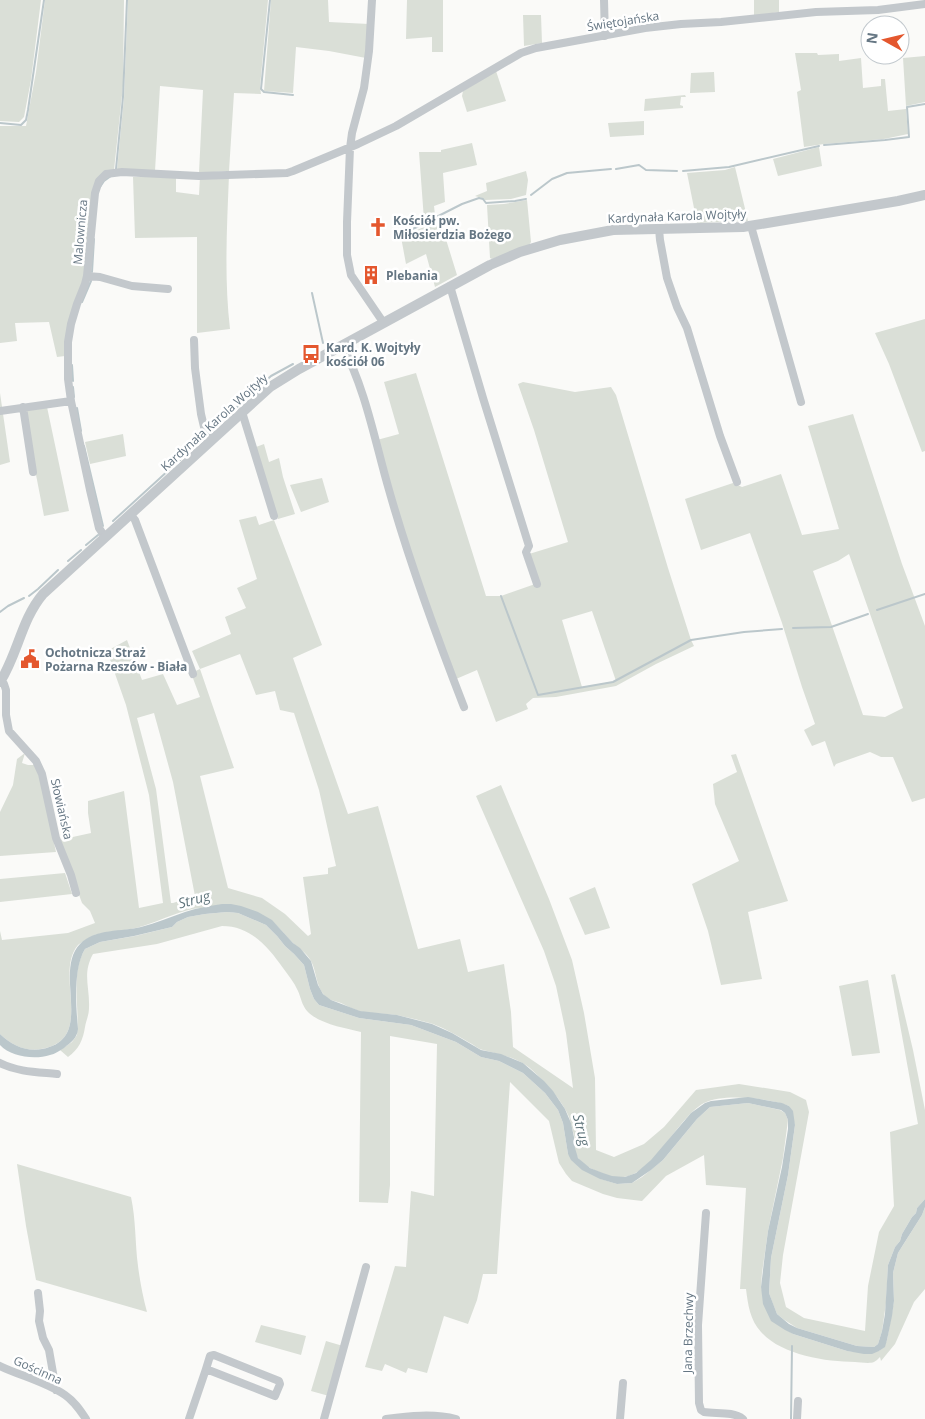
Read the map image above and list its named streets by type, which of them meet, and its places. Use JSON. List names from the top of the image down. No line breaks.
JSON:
{"streets":{"street":["Świętojańska","Kardynała Karola Wojtyły","Malownicza","Słowiańska","Jana Brzechwy","Gościnna"]},"crossings":[["Świętojańska","Malownicza"],["Kardynała Karola Wojtyły","Malownicza"],["Kardynała Karola Wojtyły","Słowiańska"]],"water":["Strug"],"places":{"church":["Kościół pw. Miłosierdzia Bożego"],"building":["Plebania"],"bus stop":["Kard. K. Wojtyły kościół 06"],"public building":["Ochotnicza Straż Pożarna Rzeszów - Biała"]},"north":"left"}
